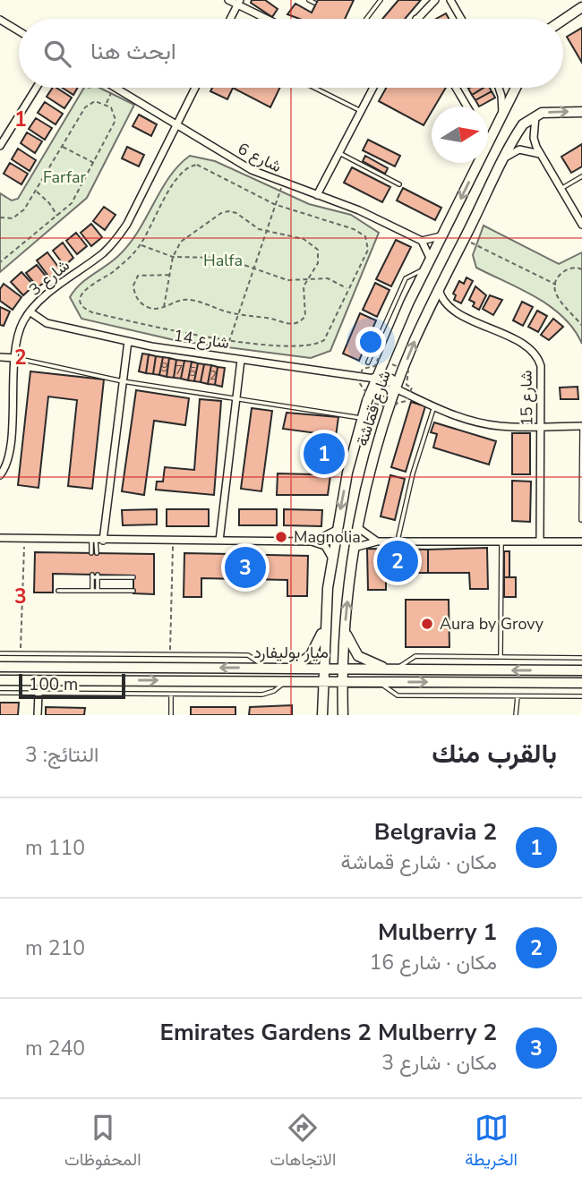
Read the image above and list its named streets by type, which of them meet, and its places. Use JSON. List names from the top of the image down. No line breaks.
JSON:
{"streets":{"street":["شارع 6","شارع 3","شارع 14","شارع 15","شارع قماشة","ميار بوليفارد"]},"crossings":[["شارع 6","شارع 3"],["شارع 3","شارع 14"],["شارع 14","شارع قماشة"],["شارع قماشة","ميار بوليفارد"]],"parks":["Farfar","Halfa"],"places":["Magnolia","Aura by Grovy"],"house_numbers":["9","7","5","2"],"scale_bar":"100 m","north":"right","page":{"search":"ابحث هنا","pins":["1","2","3"],"scale":"100 m","heading":["بالقرب منك","النتائج: 3"],"list":[{"mark":"1","name":"Belgravia 2","note":"مكان · شارع قماشة","value":"110 m"},{"mark":"2","name":"Mulberry 1","note":"مكان · شارع 16","value":"210 m"},{"mark":"3","name":"Emirates Gardens 2 Mulberry 2","note":"مكان · شارع 3","value":"240 m"}],"nav":["الخريطة","الاتجاهات","المحفوظات"]},"grid":{"rows":["1","2","3"]}}
